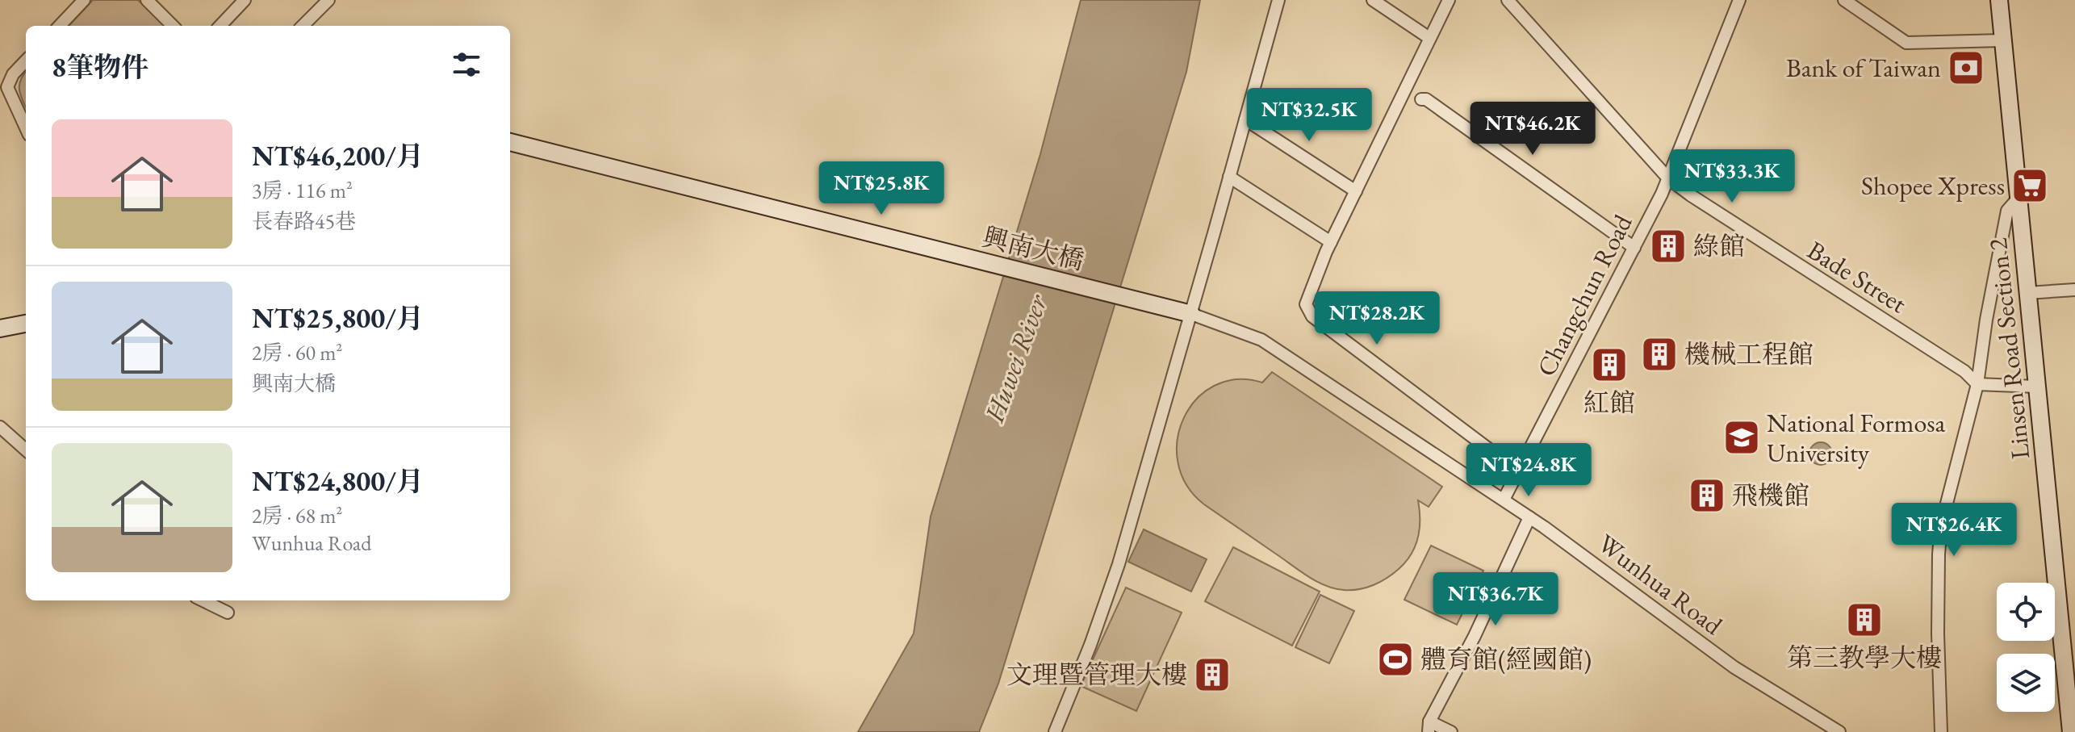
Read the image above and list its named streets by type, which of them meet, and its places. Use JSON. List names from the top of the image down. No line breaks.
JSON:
{"streets":{"main road":["興南大橋","Linsen Road Section 2"],"street":["Bade Street","Changchun Road","Wunhua Road"]},"crossings":[["興南大橋","Wunhua Road"],["Bade Street","Changchun Road"],["Changchun Road","Wunhua Road"]],"water":["Huwei River"],"places":{"bank":["Bank of Taiwan"],"supermarket":["Shopee Xpress"],"building":["綠館","機械工程館","紅館","飛機館","第三教學大樓","文理暨管理大樓"],"school or university":["National Formosa University"],"sports":["體育館(經國館)"]},"page":{"heading":"8筆物件","price":["NT$32.5K","NT$46.2K","NT$33.3K","NT$25.8K","NT$28.2K","NT$24.8K","NT$26.4K","NT$36.7K"],"list":[{"name":"NT$46,200/月","note":"3房 · 116 m² · 長春路45巷"},{"name":"NT$25,800/月","note":"2房 · 60 m² · 興南大橋"},{"name":"NT$24,800/月","note":"2房 · 68 m² · Wunhua Road"}]}}
